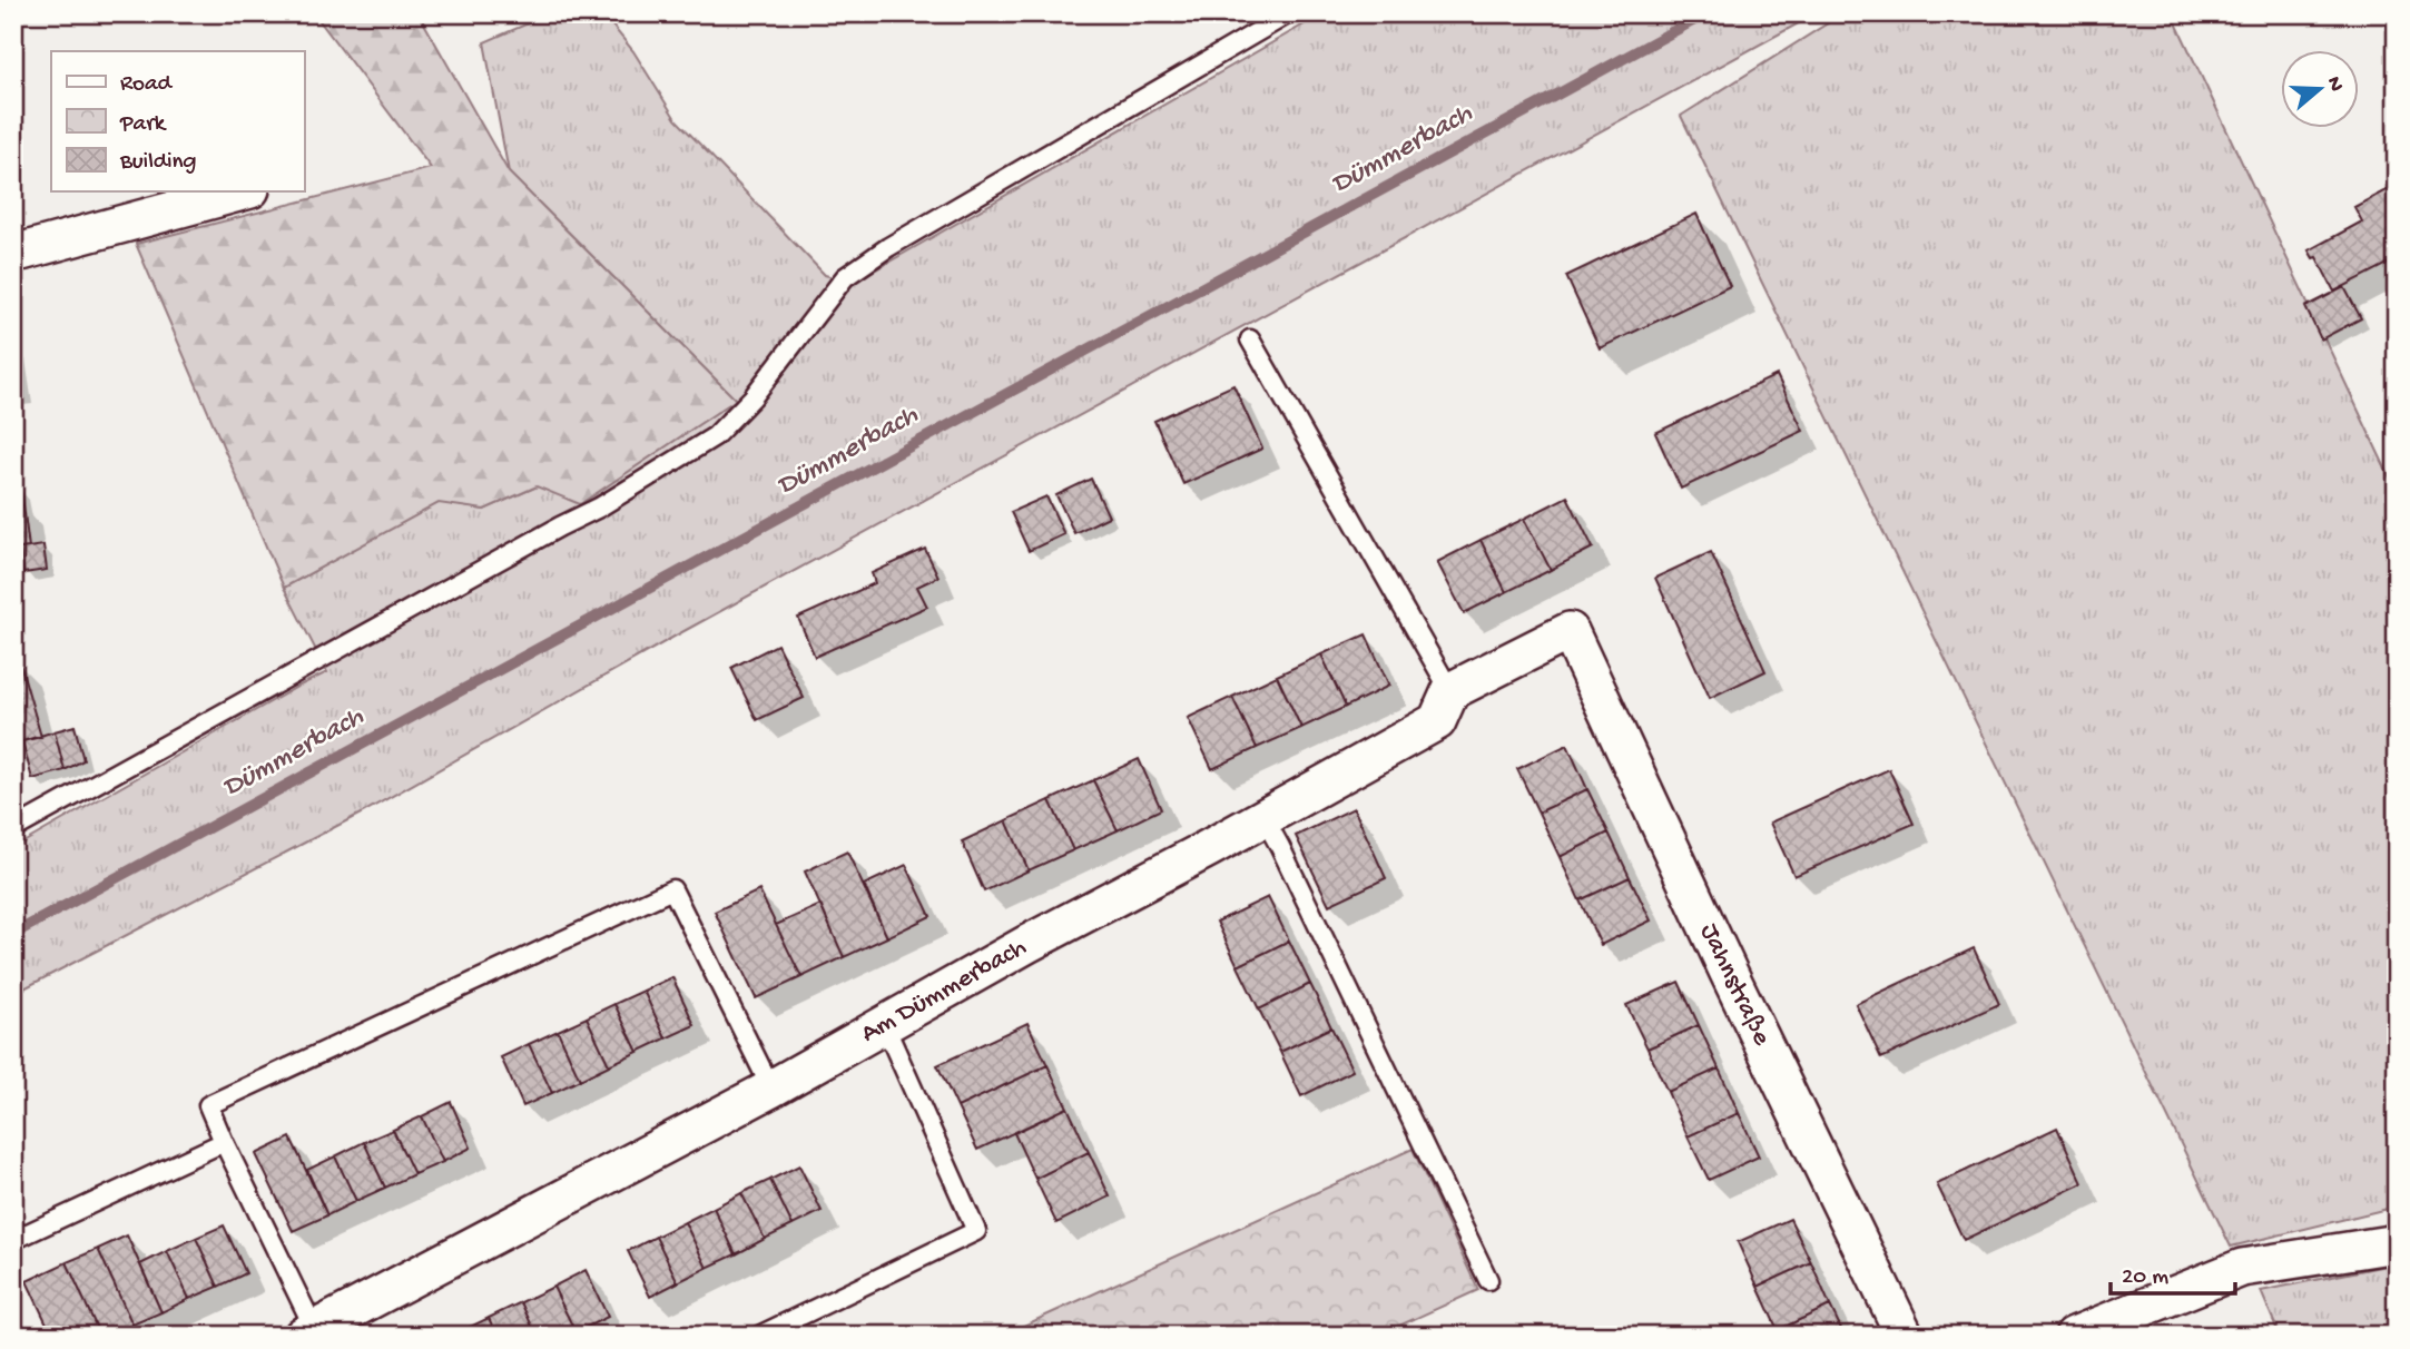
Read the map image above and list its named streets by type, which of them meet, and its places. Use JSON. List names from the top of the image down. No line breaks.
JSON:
{"streets":{"street":["Jahnstraße","Am Dümmerbach"]},"crossings":[["Jahnstraße","Am Dümmerbach"]],"water":["Dümmerbach"],"legend":["Road","Park","Building"],"scale_bar":"20 m","north":"right"}
